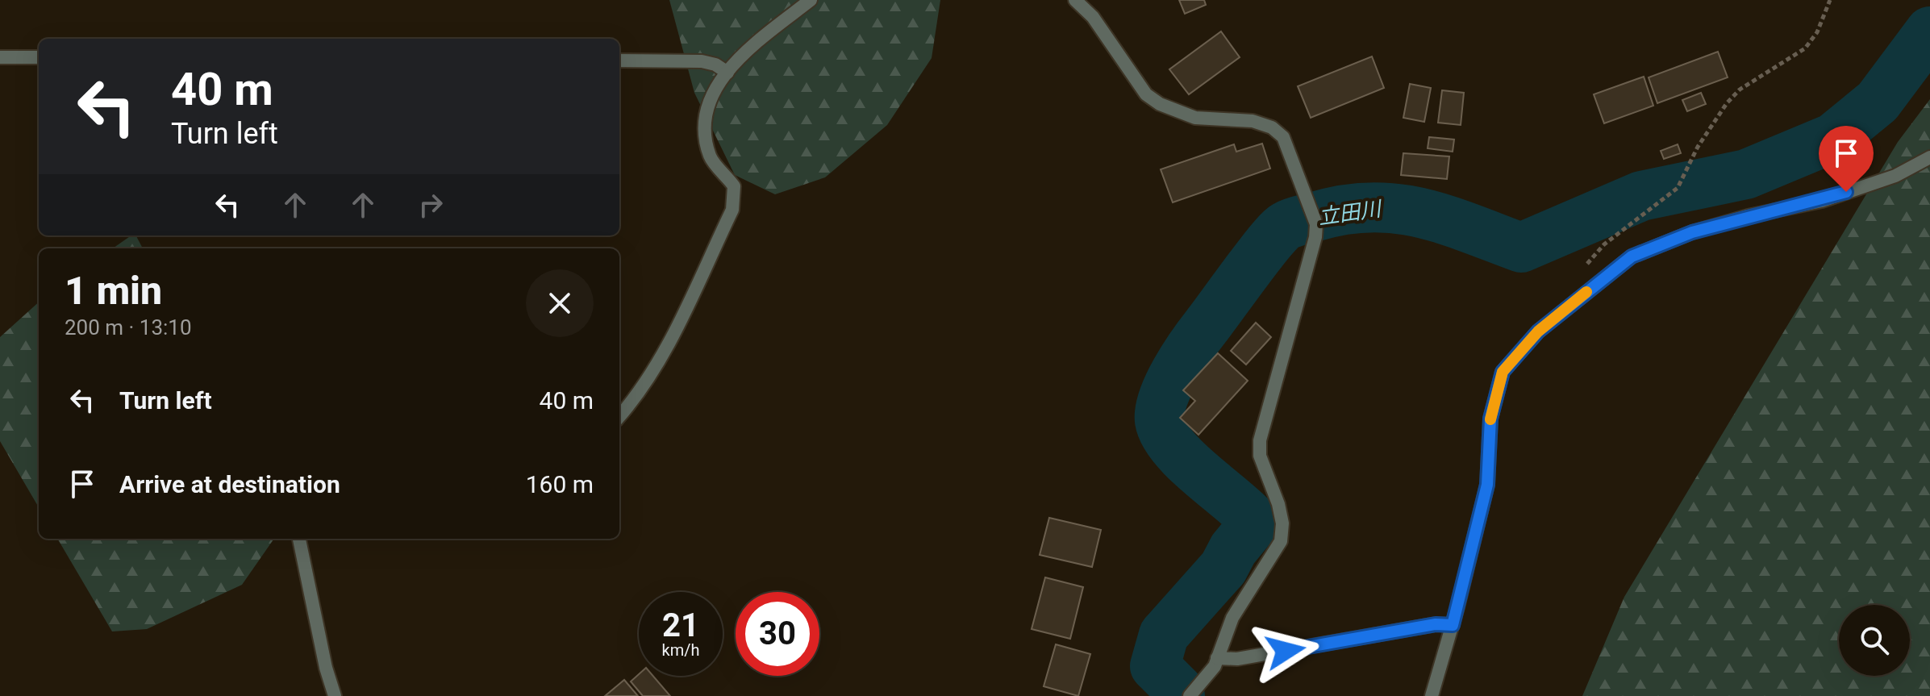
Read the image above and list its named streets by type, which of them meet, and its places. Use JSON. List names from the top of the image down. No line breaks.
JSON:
{"water":["立田川"],"page":{"turn":["40 m","Turn left"],"heading":["1 min","200 m · 13:10"],"list":[{"name":"Turn left","value":"40 m"},{"name":"Arrive at destination","value":"160 m"}],"speed":"21 km/h","limit":"30"}}
